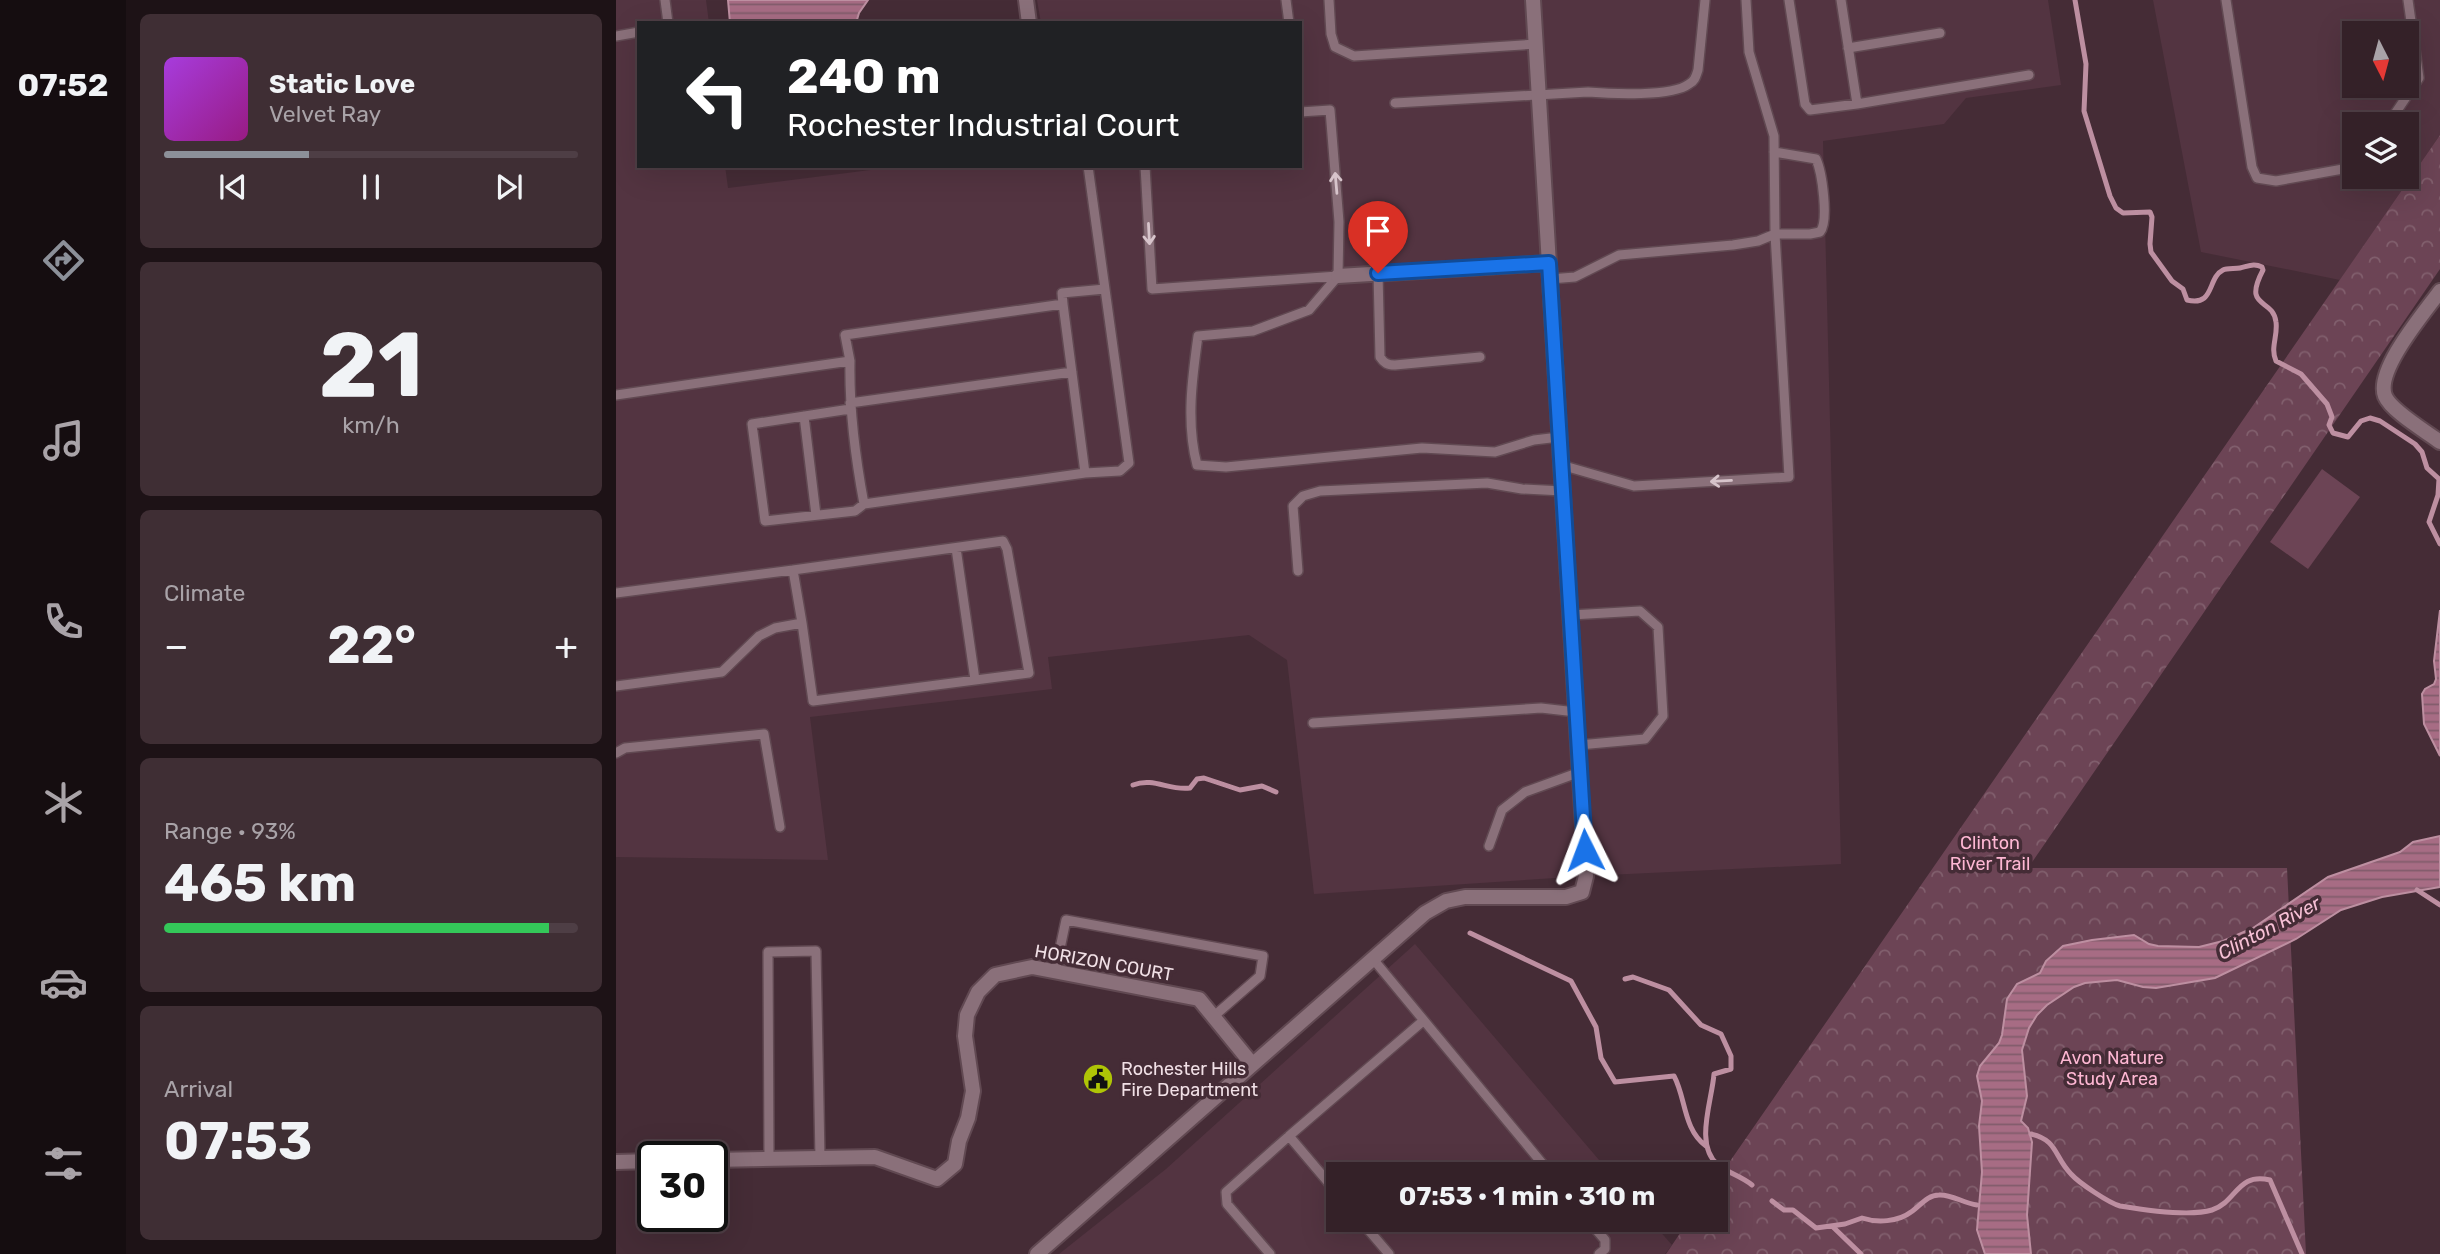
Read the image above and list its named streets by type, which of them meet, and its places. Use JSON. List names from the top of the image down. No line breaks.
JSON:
{"streets":{"street":["HORIZON COURT"]},"water":["Clinton River"],"parks":["Clinton River Trail","Avon Nature Study Area"],"places":{"public building":["Rochester Hills Fire Department"]},"north":"bottom","page":{"tabs":"07:52","turn":["240 m","Rochester Industrial Court"],"song":["Static Love","Velvet Ray"],"tile":[["21","km/h"],"Climate",["Range · 93%","465 km"],["Arrival","07:53"]],"heat":["−","22°","+"],"limit":"30","trip":"07:53 · 1 min · 310 m"}}
